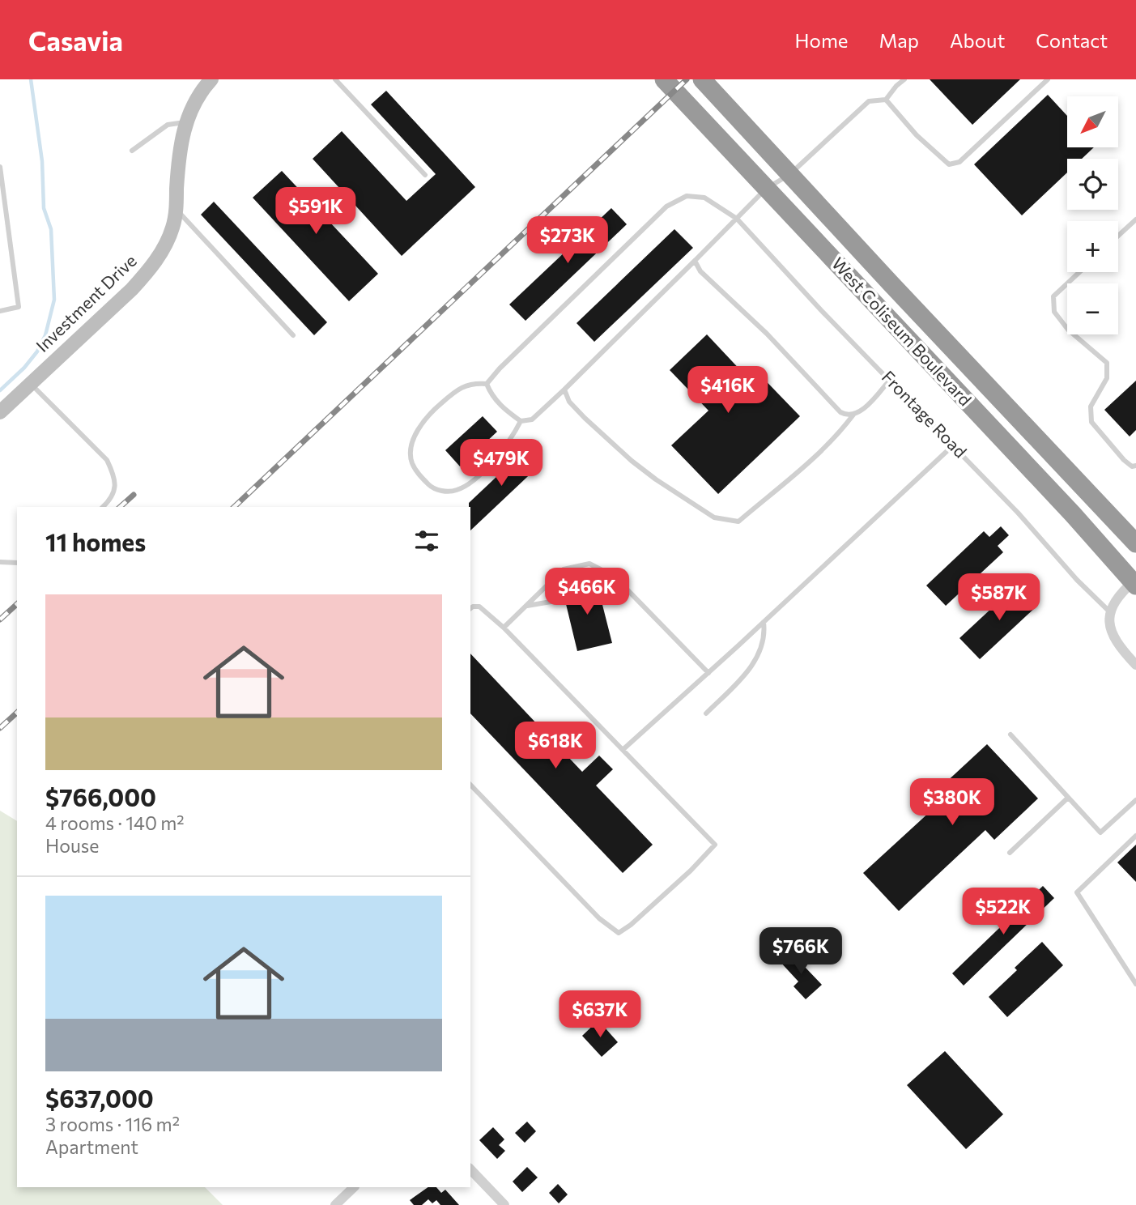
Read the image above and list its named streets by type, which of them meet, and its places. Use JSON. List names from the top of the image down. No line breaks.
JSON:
{"streets":{"highway":["West Coliseum Boulevard"],"street":["Investment Drive"],"lane":["Frontage Road"]},"north":"bottom left","page":{"header":"Casavia","nav":["Home","Map","About","Contact"],"map_buttons":["+","−"],"price":["$591K","$273K","$416K","$479K","$466K","$587K","$618K","$380K","$522K","$766K","$637K"],"heading":"11 homes","list":[{"name":"$766,000","note":"4 rooms · 140 m² · House"},{"name":"$637,000","note":"3 rooms · 116 m² · Apartment"}]}}
